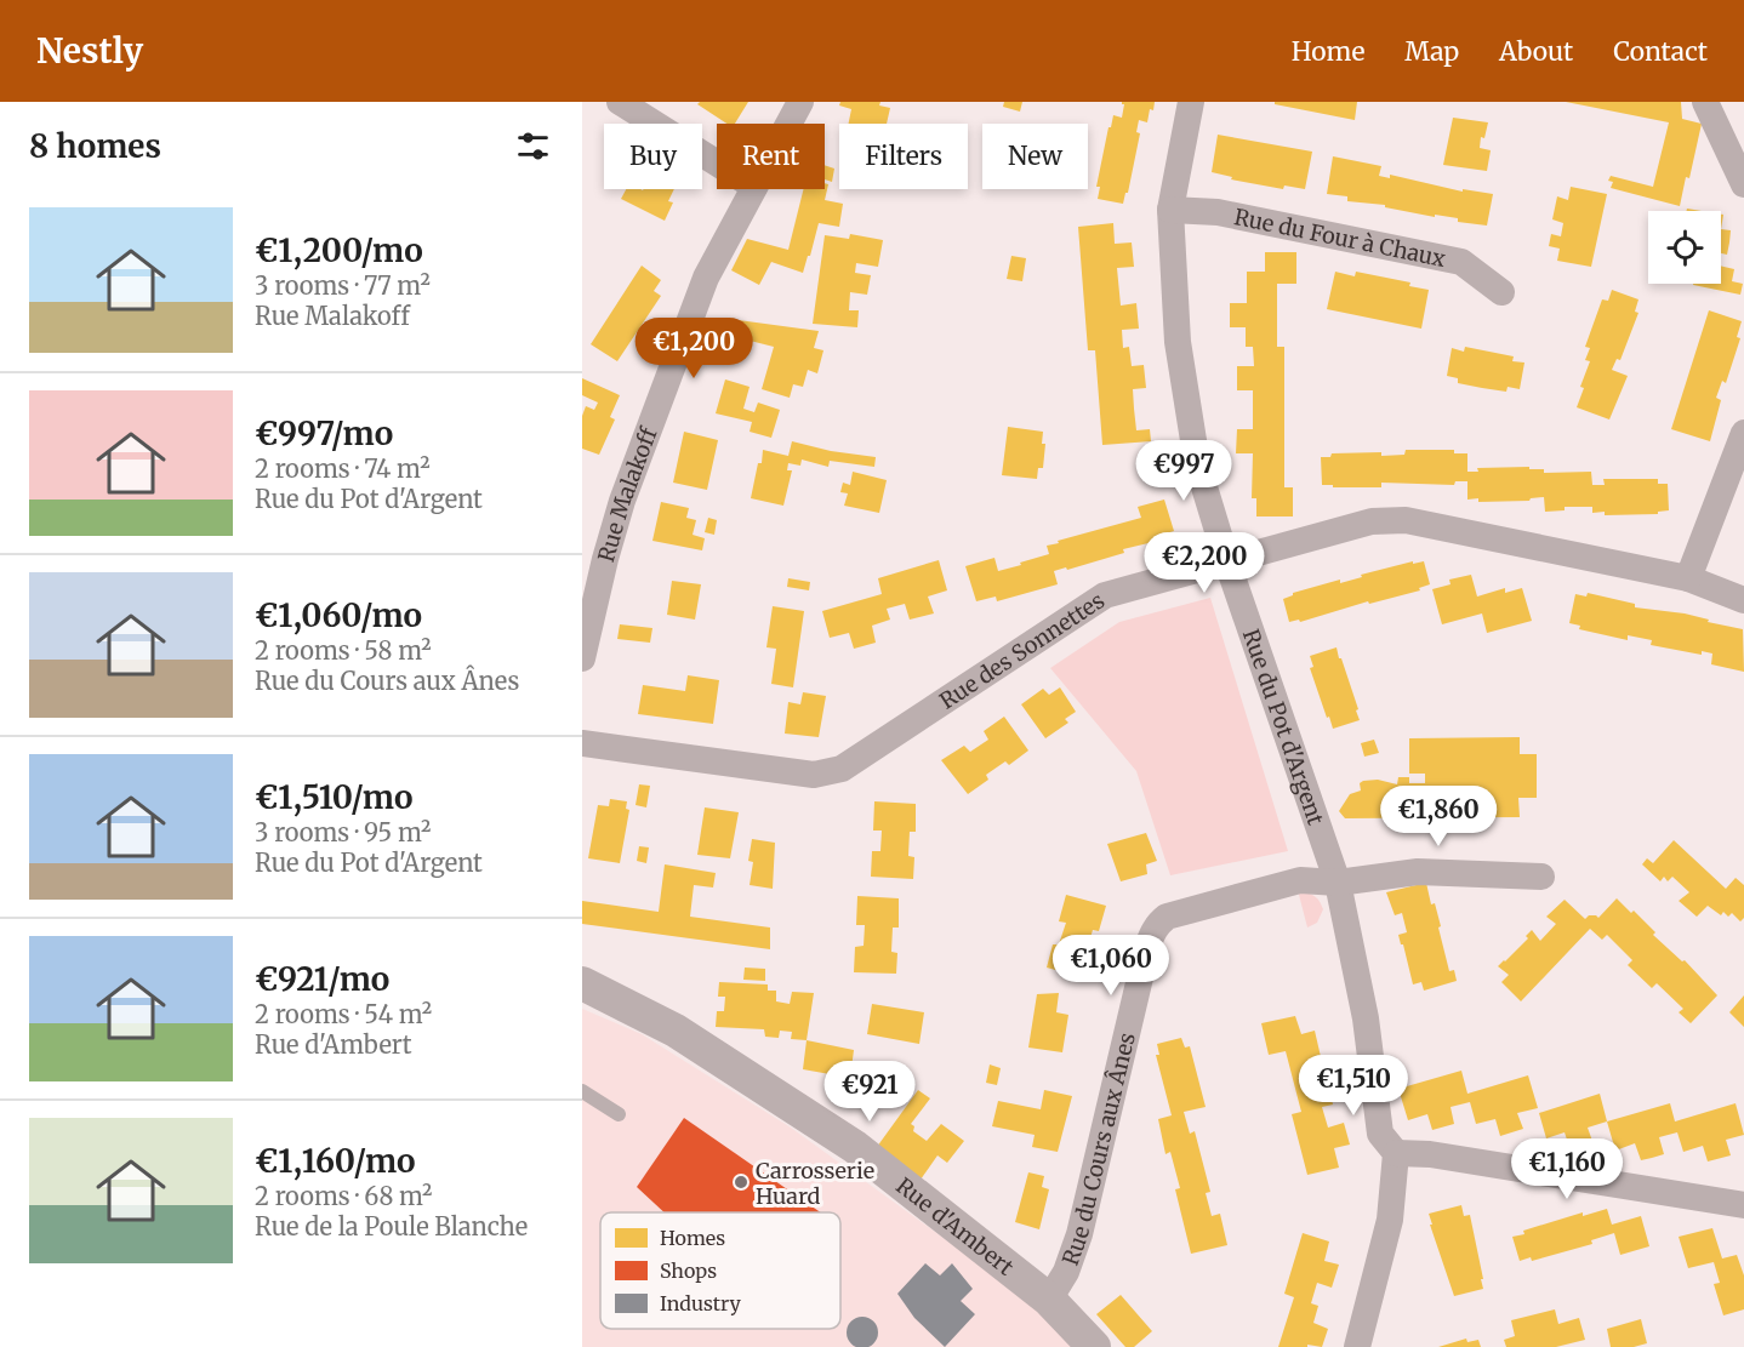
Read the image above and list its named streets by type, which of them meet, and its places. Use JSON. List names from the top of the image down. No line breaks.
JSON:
{"streets":{"street":["Rue du Four à Chaux","Rue Malakoff","Rue des Sonnettes","Rue du Pot d'Argent","Rue du Cours aux Ânes","Rue d'Ambert"]},"crossings":[["Rue du Four à Chaux","Rue du Pot d'Argent"],["Rue des Sonnettes","Rue du Pot d'Argent"],["Rue du Pot d'Argent","Rue du Cours aux Ânes"],["Rue du Cours aux Ânes","Rue d'Ambert"]],"places":["Carrosserie Huard"],"legend":["Homes","Shops","Industry"],"page":{"header":"Nestly","nav":["Home","Map","About","Contact"],"heading":"8 homes","chip":["Buy","Rent","Filters","New"],"list":[{"name":"€1,200/mo","note":"3 rooms · 77 m² · Rue Malakoff"},{"name":"€997/mo","note":"2 rooms · 74 m² · Rue du Pot d'Argent"},{"name":"€1,060/mo","note":"2 rooms · 58 m² · Rue du Cours aux Ânes"},{"name":"€1,510/mo","note":"3 rooms · 95 m² · Rue du Pot d'Argent"},{"name":"€921/mo","note":"2 rooms · 54 m² · Rue d'Ambert"},{"name":"€1,160/mo","note":"2 rooms · 68 m² · Rue de la Poule Blanche"}],"price":["€1,200","€997","€2,200","€1,860","€1,060","€1,510","€921","€1,160"]}}
